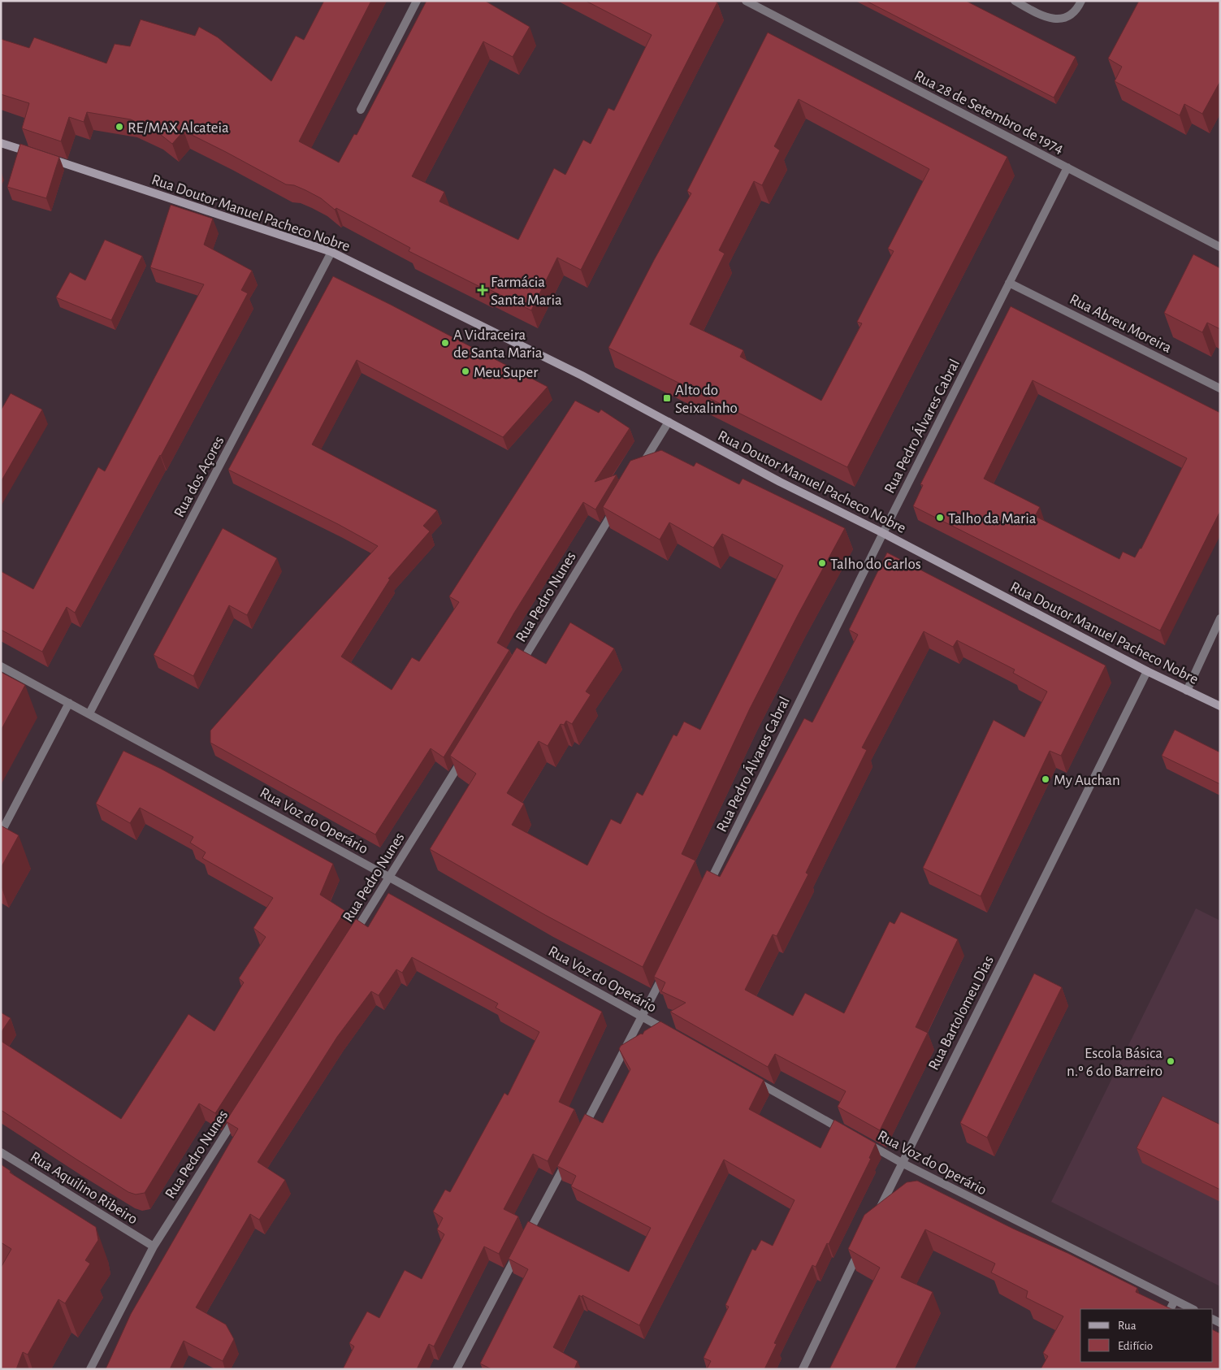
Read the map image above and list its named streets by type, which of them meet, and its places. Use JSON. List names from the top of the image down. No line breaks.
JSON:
{"streets":{"street":["Rua 28 de Setembro de 1974","Rua Doutor Manuel Pacheco Nobre","Rua Abreu Moreira","Rua Pedro Álvares Cabral","Rua dos Açores","Rua Pedro Nunes","Rua Voz do Operário","Rua Bartolomeu Dias","Rua Aquilino Ribeiro"]},"crossings":[["Rua 28 de Setembro de 1974","Rua Pedro Álvares Cabral"],["Rua Doutor Manuel Pacheco Nobre","Rua Pedro Álvares Cabral"],["Rua Doutor Manuel Pacheco Nobre","Rua dos Açores"],["Rua Doutor Manuel Pacheco Nobre","Rua Bartolomeu Dias"],["Rua Abreu Moreira","Rua Pedro Álvares Cabral"],["Rua dos Açores","Rua Voz do Operário"],["Rua Pedro Nunes","Rua Voz do Operário"],["Rua Pedro Nunes","Rua Aquilino Ribeiro"],["Rua Voz do Operário","Rua Bartolomeu Dias"]],"places":{"other":["RE/MAX Alcateia","A Vidraceira de Santa Maria","Meu Super","Talho da Maria","Talho do Carlos","My Auchan","Escola Básica n.º 6 do Barreiro"],"health":["Farmácia Santa Maria"],"transit":["Alto do Seixalinho"]},"legend":["Rua","Edifício"]}
